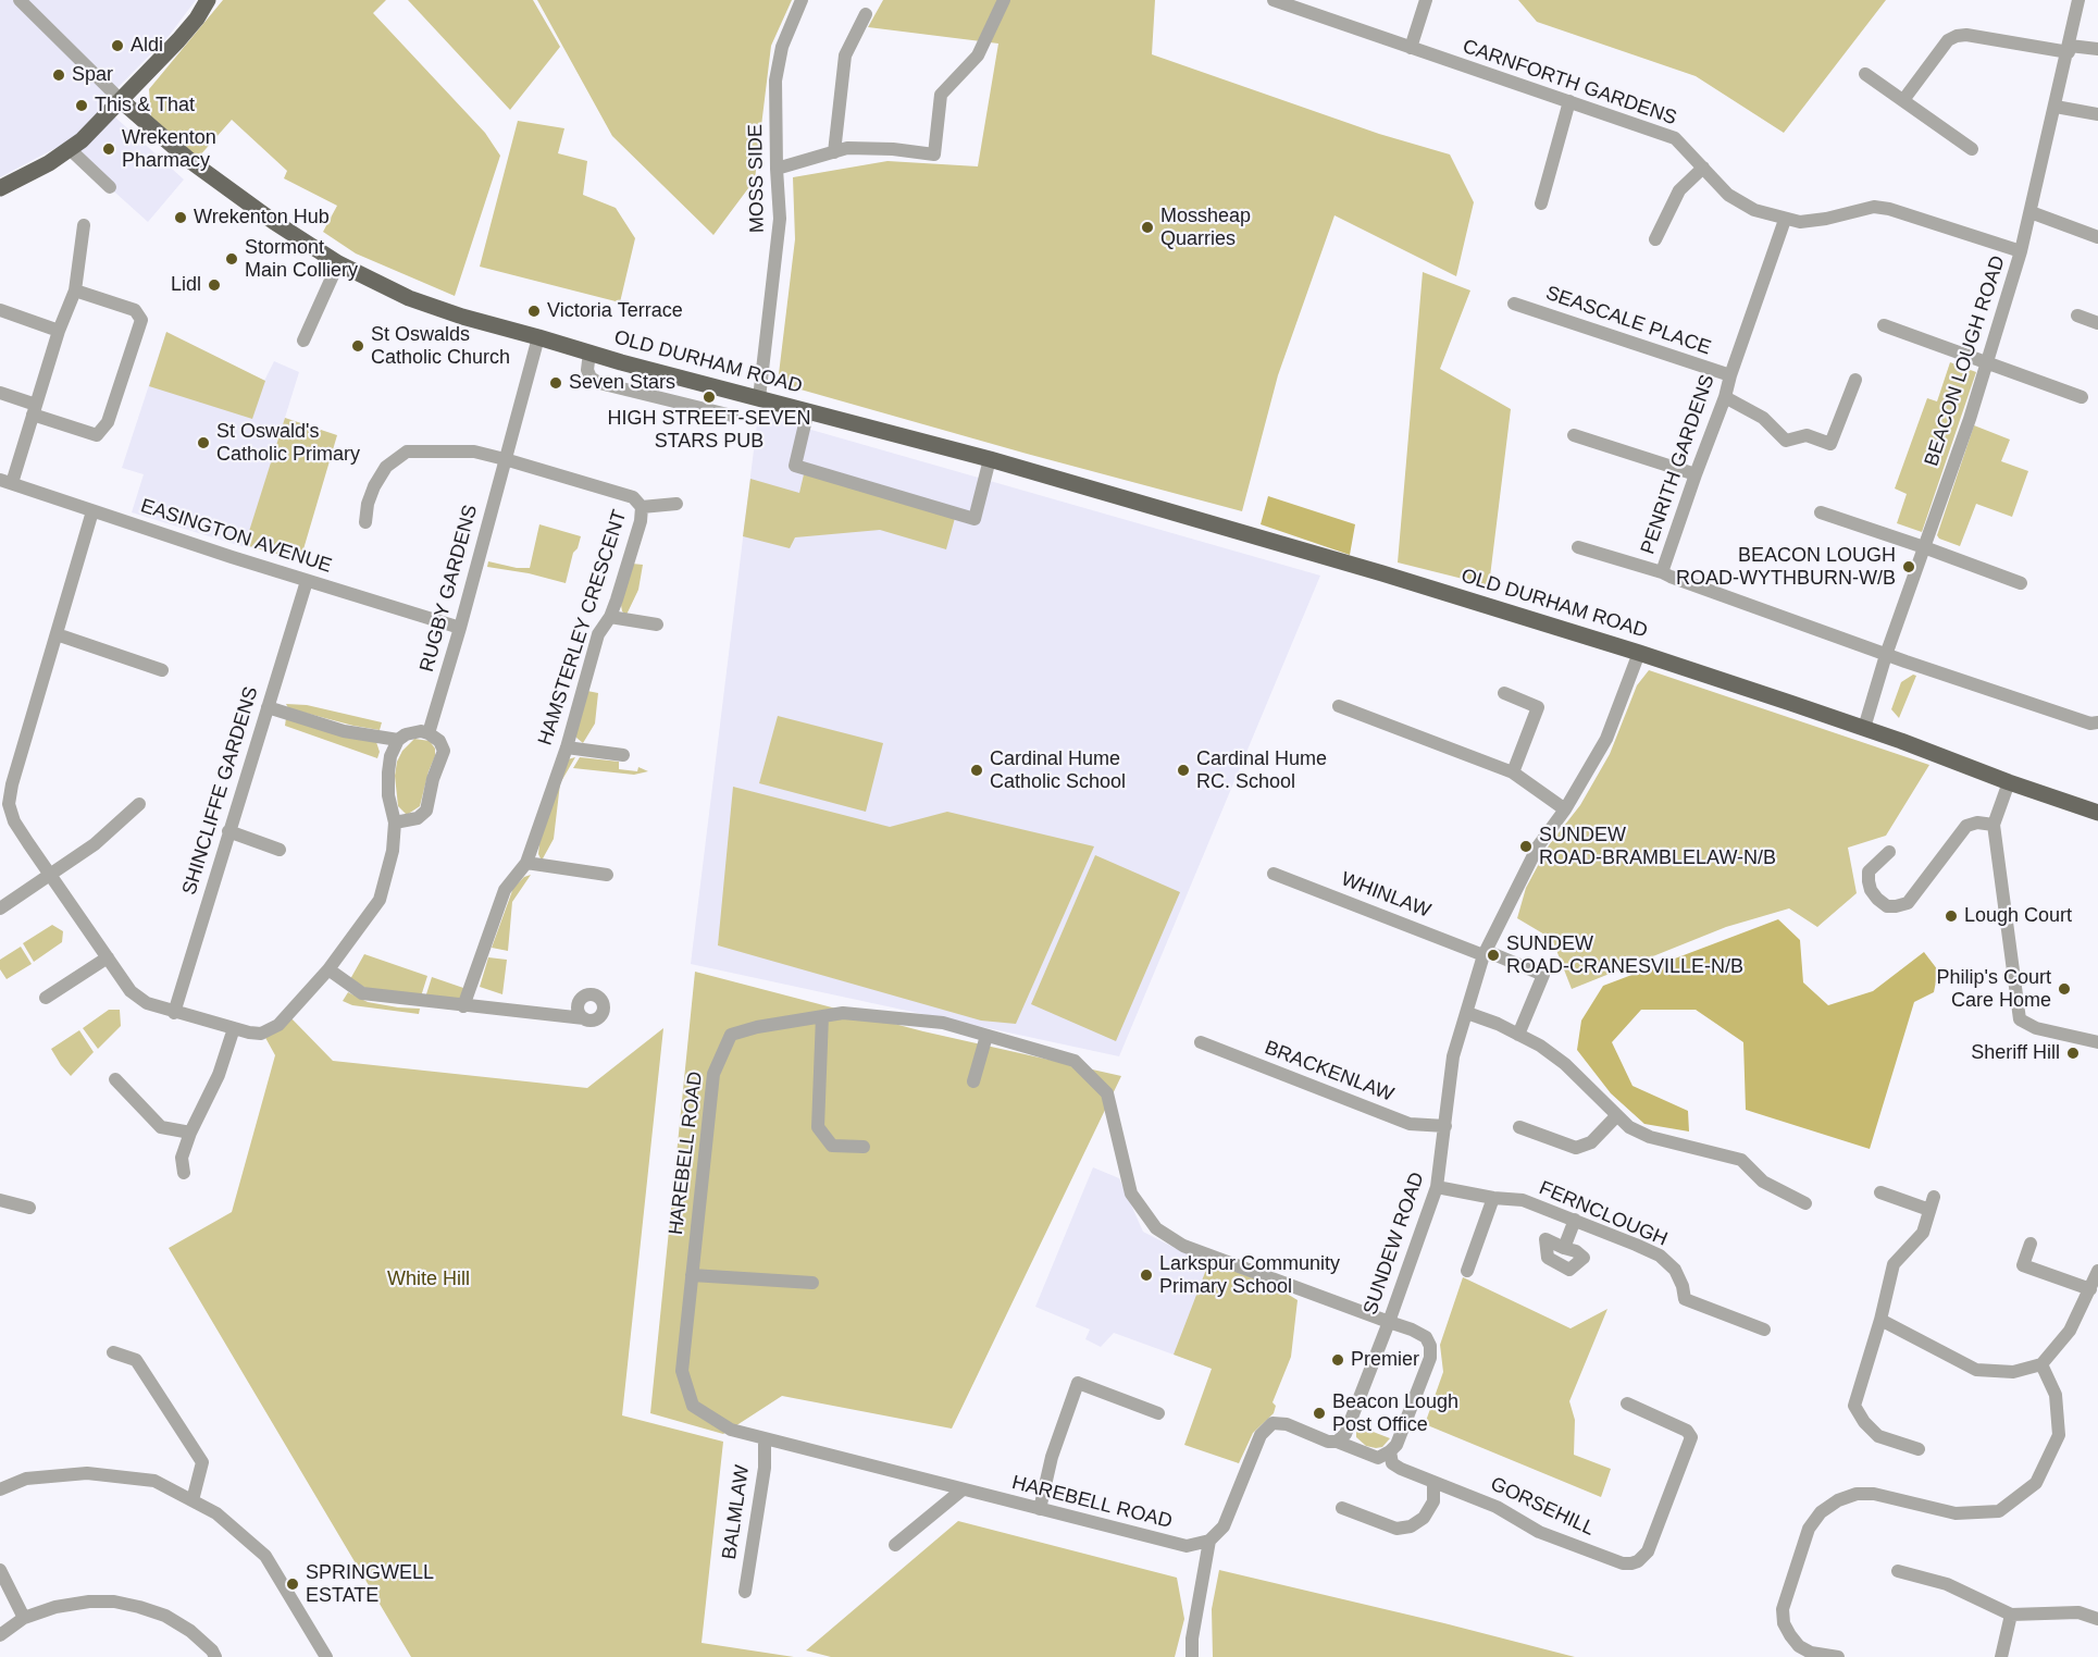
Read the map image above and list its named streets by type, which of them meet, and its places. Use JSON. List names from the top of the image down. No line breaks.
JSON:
{"streets":{"main road":["OLD DURHAM ROAD"],"street":["CARNFORTH GARDENS","MOSS SIDE","SEASCALE PLACE","BEACON LOUGH ROAD","PENRITH GARDENS","EASINGTON AVENUE","RUGBY GARDENS","HAMSTERLEY CRESCENT","SHINCLIFFE GARDENS","WHINLAW","BRACKENLAW","HAREBELL ROAD","FERNCLOUGH","SUNDEW ROAD","GORSEHILL","BALMLAW"]},"crossings":[["CARNFORTH GARDENS","BEACON LOUGH ROAD"],["CARNFORTH GARDENS","PENRITH GARDENS"],["MOSS SIDE","OLD DURHAM ROAD"],["SEASCALE PLACE","PENRITH GARDENS"],["BEACON LOUGH ROAD","OLD DURHAM ROAD"],["BEACON LOUGH ROAD","PENRITH GARDENS"],["OLD DURHAM ROAD","RUGBY GARDENS"],["OLD DURHAM ROAD","SUNDEW ROAD"],["EASINGTON AVENUE","RUGBY GARDENS"],["EASINGTON AVENUE","SHINCLIFFE GARDENS"],["RUGBY GARDENS","HAMSTERLEY CRESCENT"],["WHINLAW","SUNDEW ROAD"],["BRACKENLAW","SUNDEW ROAD"],["HAREBELL ROAD","SUNDEW ROAD"],["HAREBELL ROAD","GORSEHILL"],["HAREBELL ROAD","BALMLAW"],["FERNCLOUGH","SUNDEW ROAD"]],"parks":["White Hill"],"places":["Aldi","Spar","This & That","Wrekenton Pharmacy","Wrekenton Hub","Mossheap Quarries","Stormont Main Colliery","Lidl","Victoria Terrace","St Oswalds Catholic Church","Seven Stars","HIGH STREET-SEVEN STARS PUB","St Oswald's Catholic Primary","BEACON LOUGH ROAD-WYTHBURN-W/B","Cardinal Hume Catholic School","Cardinal Hume RC. School","SUNDEW ROAD-BRAMBLELAW-N/B","Lough Court","SUNDEW ROAD-CRANESVILLE-N/B","Philip's Court Care Home","Sheriff Hill","Larkspur Community Primary School","Premier","Beacon Lough Post Office","SPRINGWELL ESTATE"]}
